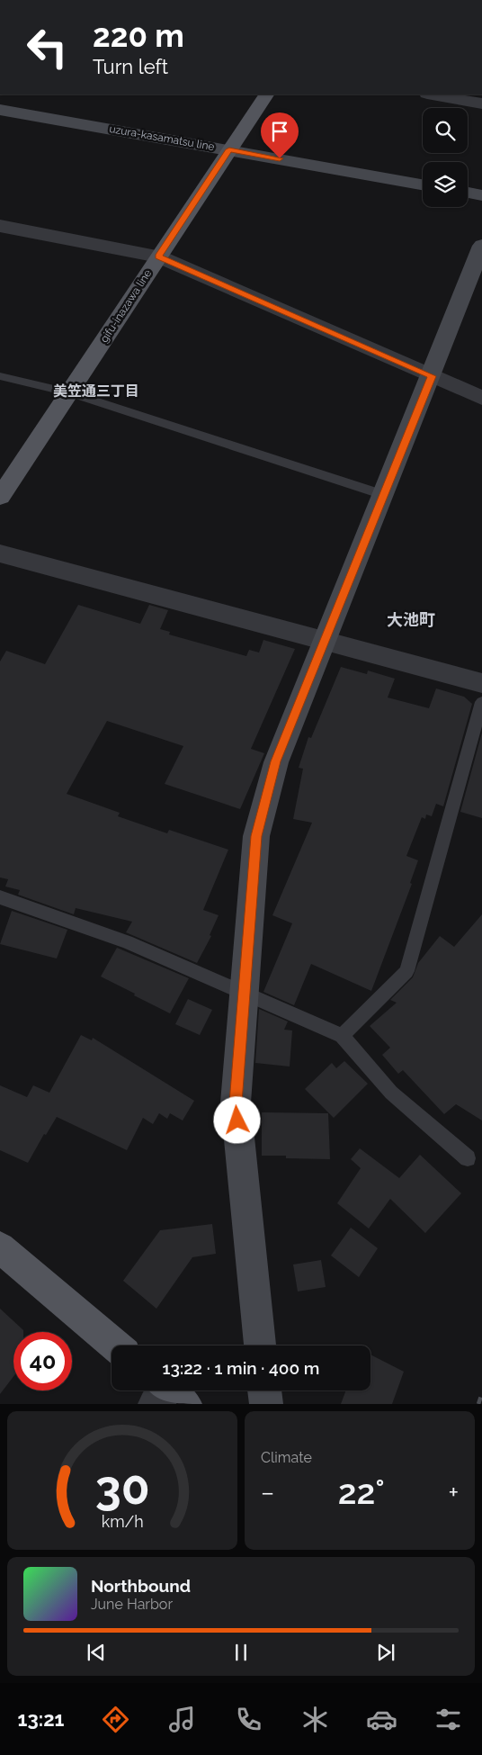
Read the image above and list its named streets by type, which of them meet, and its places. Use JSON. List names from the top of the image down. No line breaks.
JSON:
{"streets":{"main road":["gifu-inazawa line"],"street":["uzura-kasamatsu line"]},"crossings":[["uzura-kasamatsu line","gifu-inazawa line"]],"districts":["美笠通三丁目","大池町"],"page":{"turn":["220 m","Turn left"],"limit":"40","trip":"13:22 · 1 min · 400 m","tile":"Climate","heat":["−","22°","+"],"song":["Northbound","June Harbor"],"tabs":"13:21","gauge":["30","km/h"]}}
